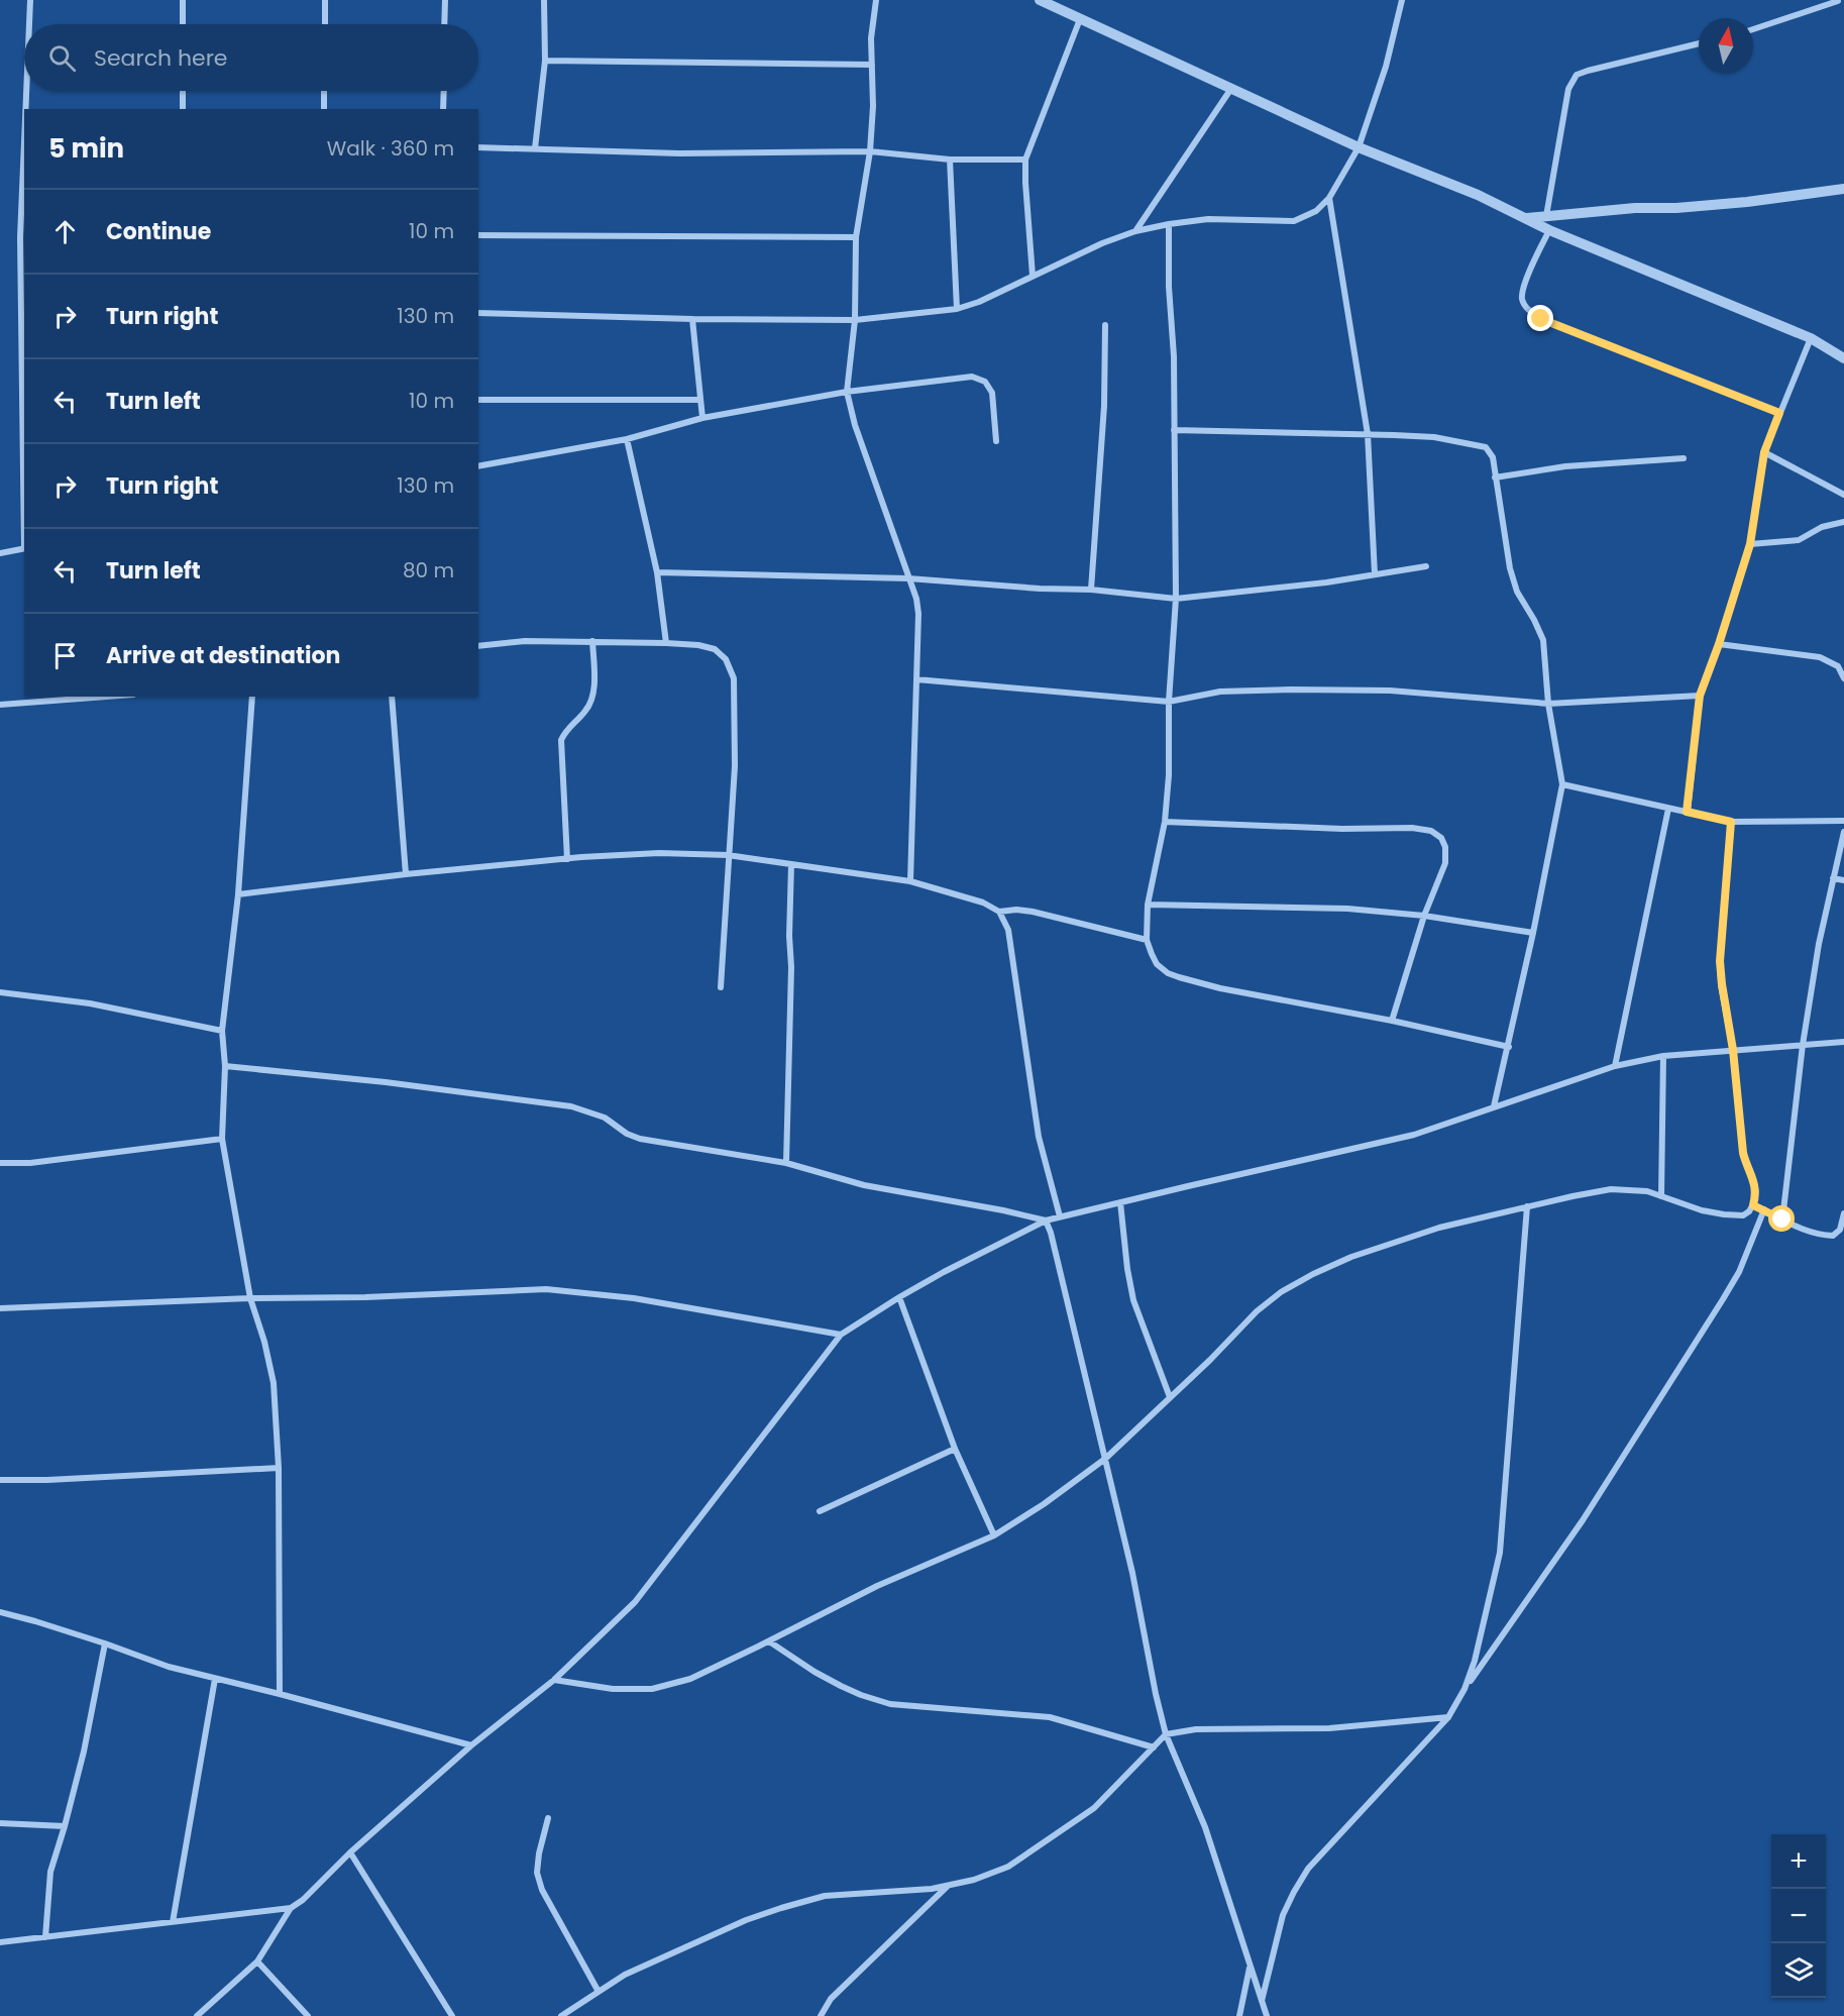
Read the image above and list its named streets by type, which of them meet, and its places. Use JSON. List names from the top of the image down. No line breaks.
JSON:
{"north":"top","page":{"search":"Search here","heading":["5 min","Walk · 360 m"],"list":[["Continue","10 m"],["Turn right","130 m"],["Turn left","10 m"],["Turn right","130 m"],["Turn left","80 m"],"Arrive at destination"],"map_buttons":["+","−"]}}
